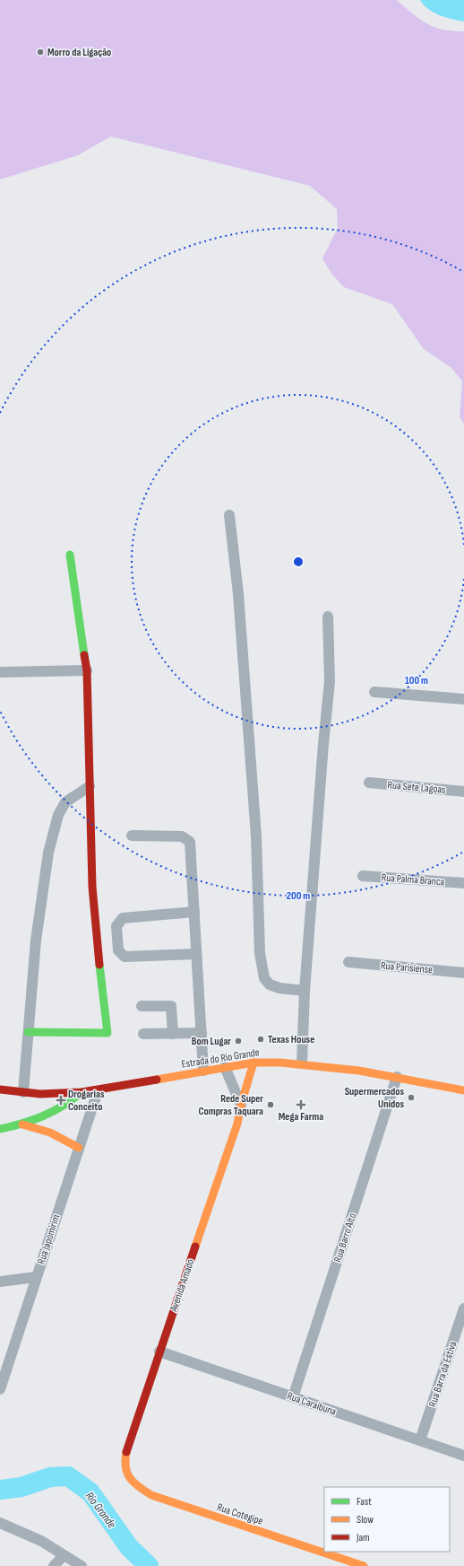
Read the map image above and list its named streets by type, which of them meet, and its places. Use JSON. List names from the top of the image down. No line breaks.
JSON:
{"streets":{"street":["Rua Sete Lagoas","Rua Palma Branca","Rua Parisiense","Estrada do Rio Grande","Rua Barro Alto","Rua Japomirim","Avenida Amado","Rua Barra da Estiva","Rua Caraibuna","Rua Cotegipe"]},"crossings":[["Estrada do Rio Grande","Rua Barro Alto"],["Estrada do Rio Grande","Rua Japomirim"],["Estrada do Rio Grande","Avenida Amado"],["Rua Barro Alto","Rua Caraibuna"],["Avenida Amado","Rua Caraibuna"],["Avenida Amado","Rua Cotegipe"],["Rua Barra da Estiva","Rua Caraibuna"]],"water":["Rio Grande"],"places":{"other":["Morro da Ligação","Texas House","Bom Lugar","Supermercados Unidos","Rede Super Compras Taquara"],"health":["Drogarias Conceito","Mega Farma"]},"legend":["Fast","Slow","Jam"],"rings":["100 m","200 m"]}
